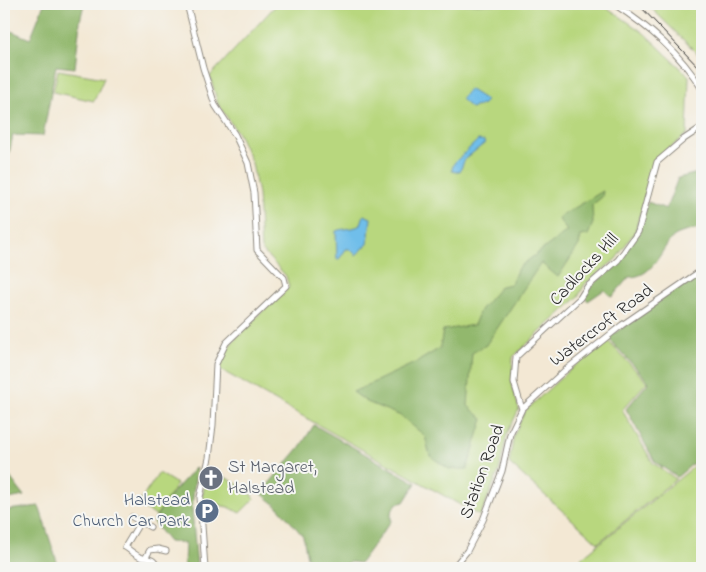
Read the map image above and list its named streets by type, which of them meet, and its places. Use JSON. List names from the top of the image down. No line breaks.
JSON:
{"streets":{"street":["Cadlocks Hill","Watercroft Road","Station Road"]},"crossings":[["Cadlocks Hill","Watercroft Road"],["Cadlocks Hill","Station Road"],["Watercroft Road","Station Road"]],"places":{"church":["St Margaret, Halstead"],"parking":["Halstead Church Car Park"]}}
